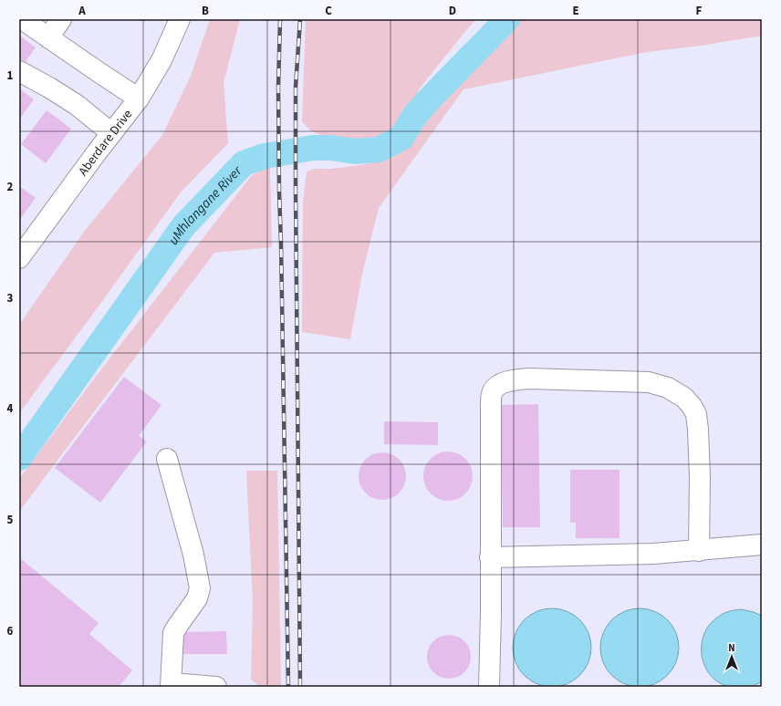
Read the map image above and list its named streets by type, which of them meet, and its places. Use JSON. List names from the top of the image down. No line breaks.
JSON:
{"streets":{"street":["Aberdare Drive"]},"water":["uMhlangane River"],"north":"top","grid":{"columns":["A","B","C","D","E","F"],"rows":["1","2","3","4","5","6"]}}
